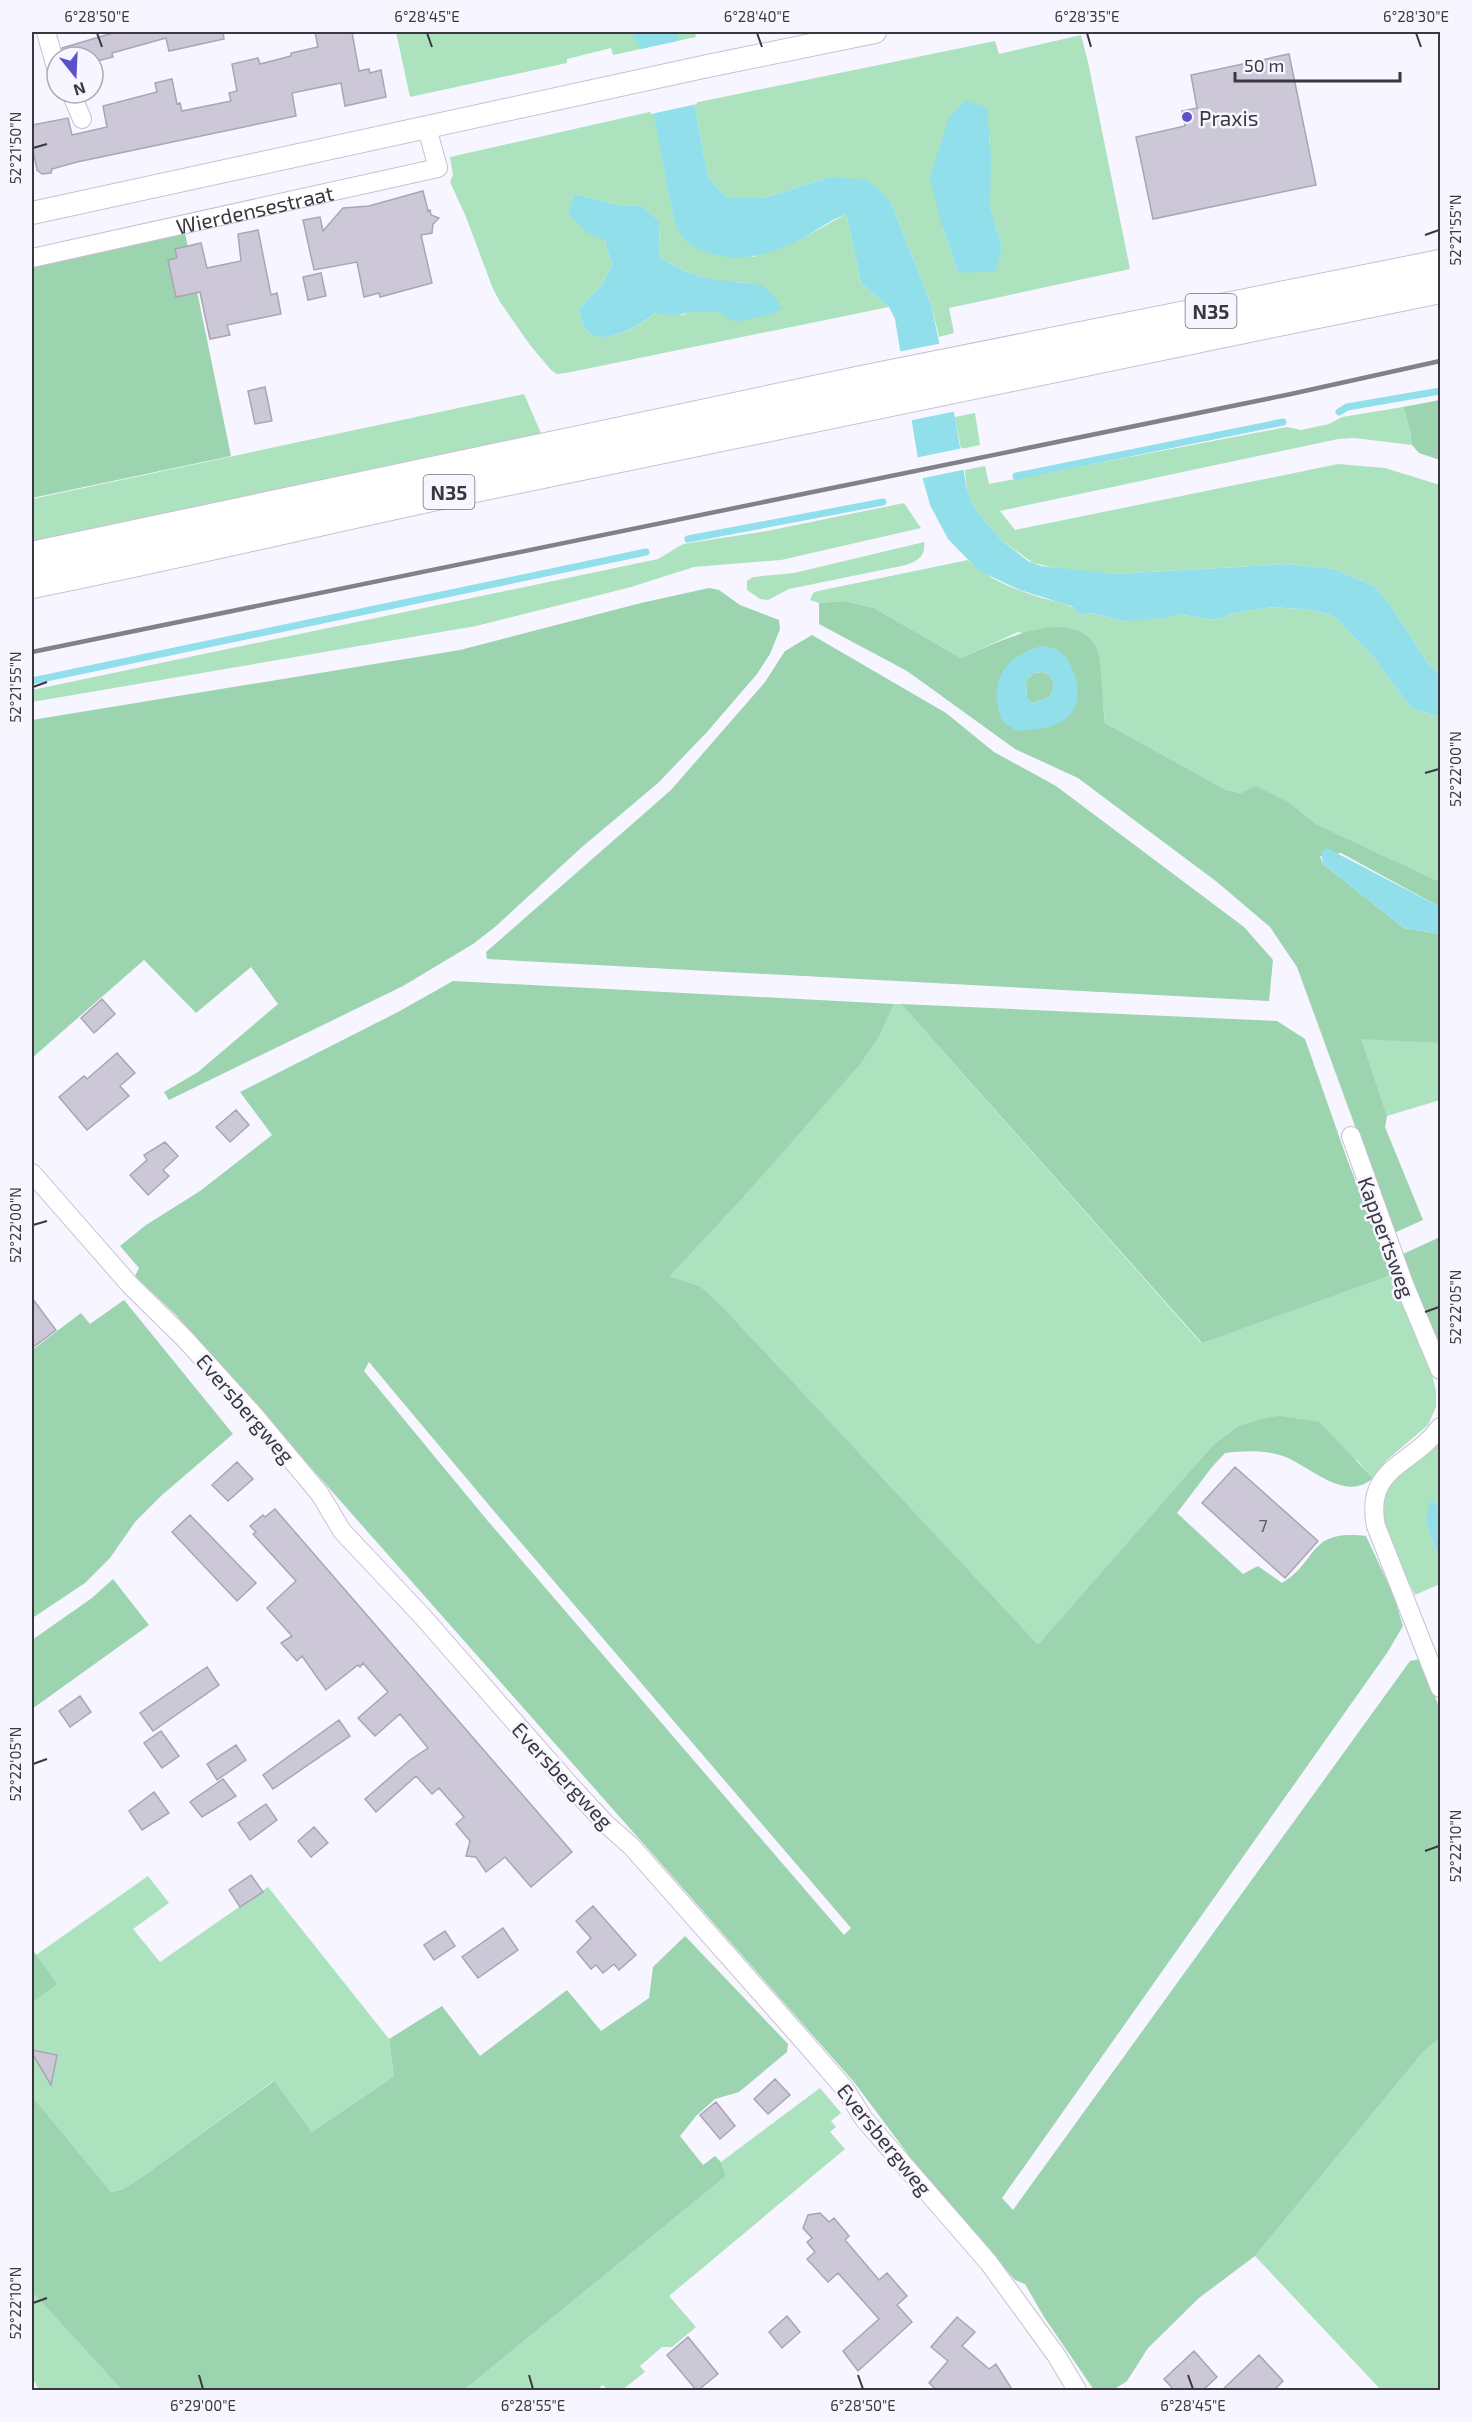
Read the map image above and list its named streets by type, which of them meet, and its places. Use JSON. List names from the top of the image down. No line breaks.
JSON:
{"streets":{"main road":["N35"],"street":["Wierdensestraat","Kappertsweg","Eversbergweg"]},"places":["Praxis"],"house_numbers":["7"],"scale_bar":"50 m","north":"bottom","coordinates":["6°28'50\"E","6°28'45\"E","6°28'40\"E","6°28'35\"E","6°28'30\"E","52°21'50\"N","52°21'55\"N","52°22'00\"N","52°22'05\"N","52°22'10\"N","6°29'00\"E","6°28'55\"E"]}
